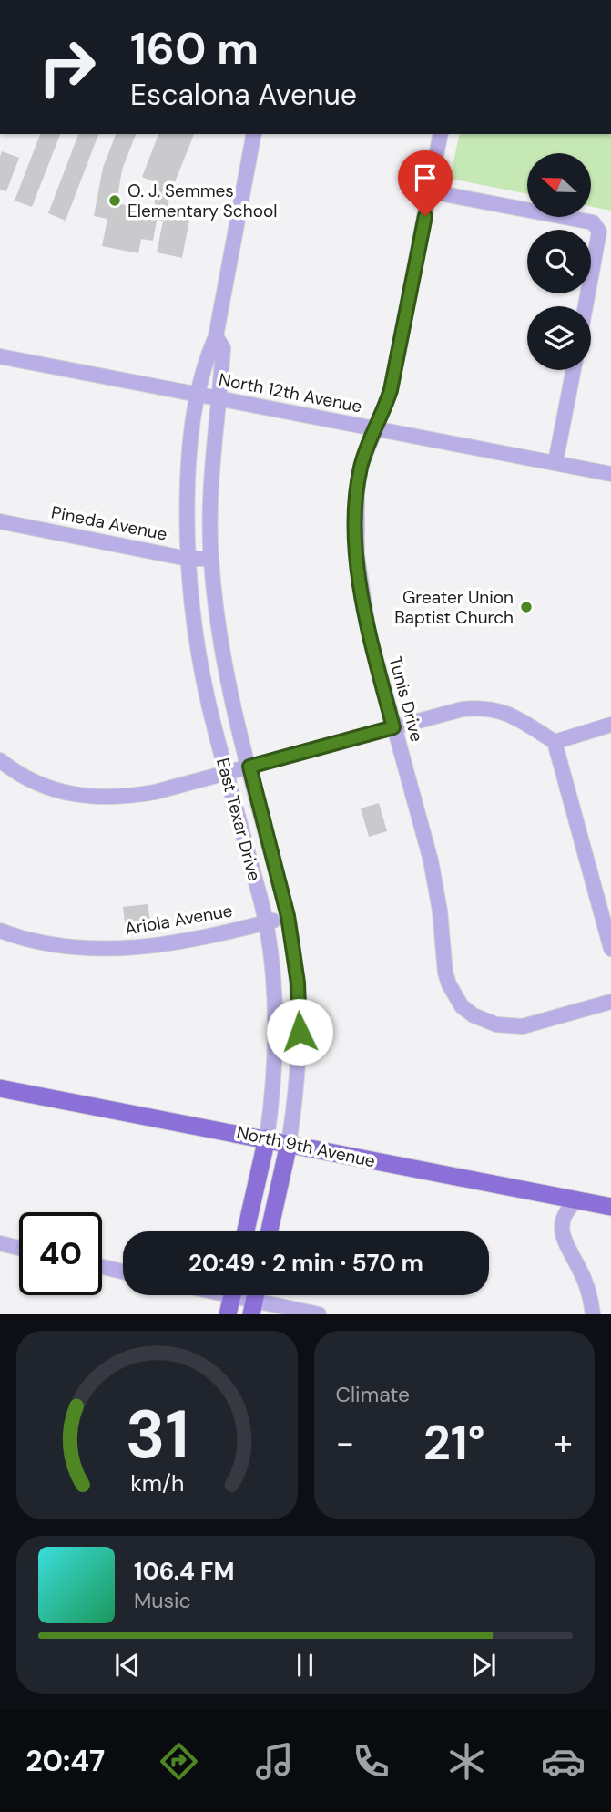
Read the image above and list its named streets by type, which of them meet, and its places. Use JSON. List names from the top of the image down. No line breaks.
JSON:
{"streets":{"main road":["East Texar Drive","North 9th Avenue"],"street":["North 12th Avenue","Pineda Avenue","Tunis Drive","Ariola Avenue"]},"crossings":[["North 12th Avenue","Tunis Drive"],["North 12th Avenue","East Texar Drive"],["Pineda Avenue","East Texar Drive"],["East Texar Drive","Ariola Avenue"],["East Texar Drive","North 9th Avenue"]],"places":["O. J. Semmes Elementary School","Greater Union Baptist Church"],"north":"left","page":{"turn":["160 m","Escalona Avenue"],"limit":"40","trip":"20:49 · 2 min · 570 m","tile":"Climate","heat":["−","21°","+"],"song":["106.4 FM","Music"],"tabs":"20:47","gauge":["31","km/h"]}}
